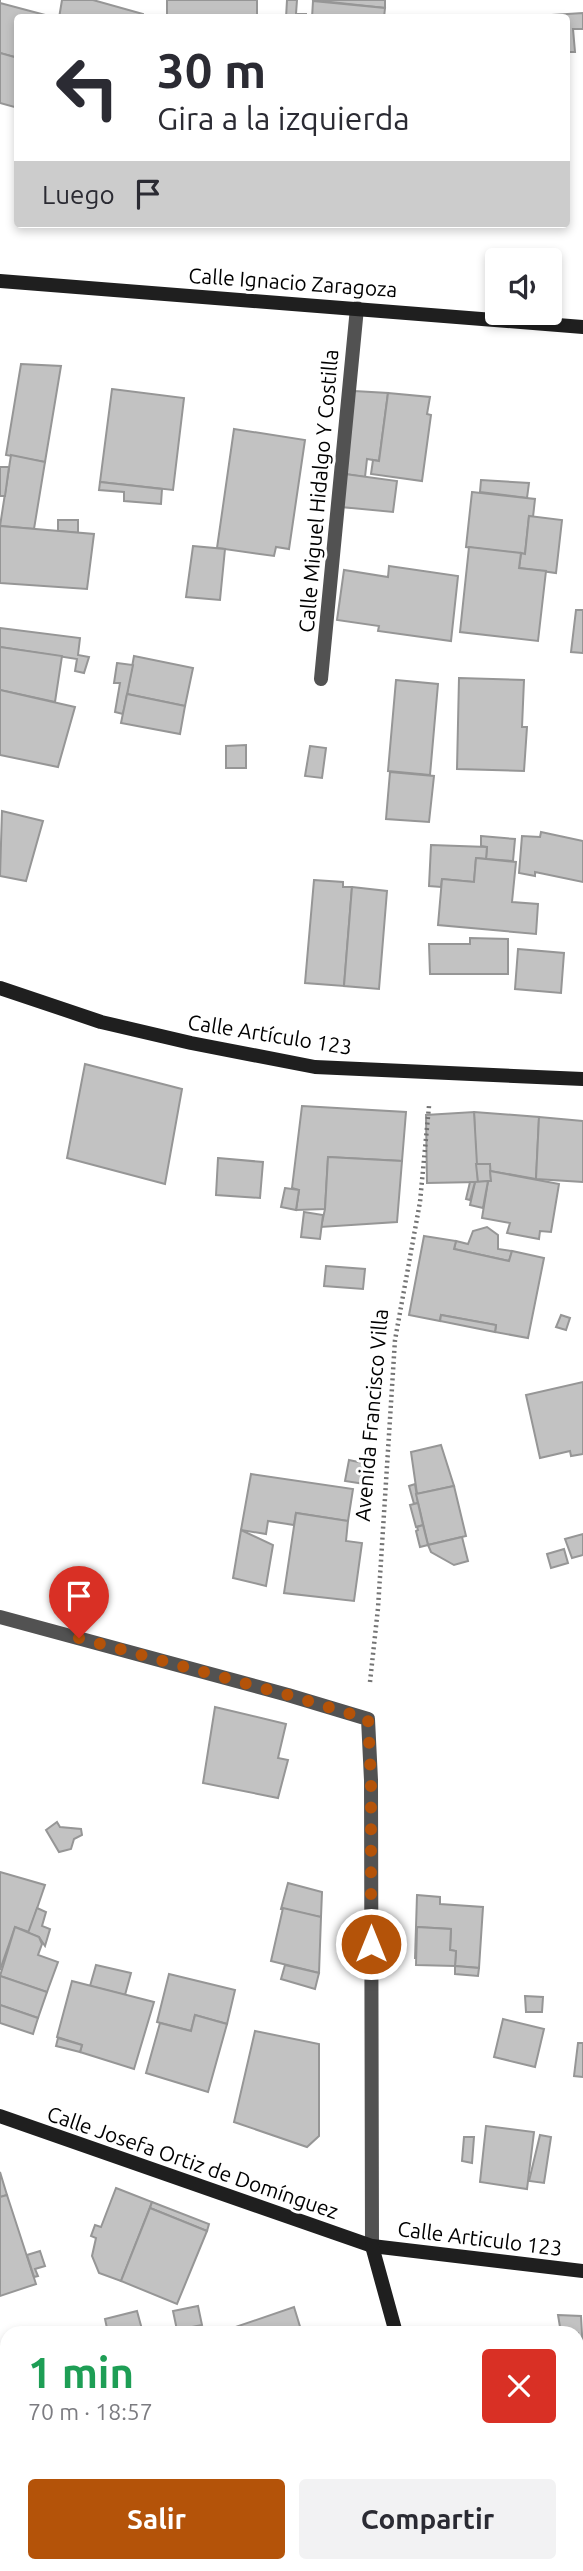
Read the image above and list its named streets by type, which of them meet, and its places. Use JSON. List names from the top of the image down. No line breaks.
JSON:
{"streets":{"street":["Calle Ignacio Zaragoza","Calle Miguel Hidalgo Y Costilla","Calle Artículo 123","Calle Josefa Ortiz de Domínguez","Calle Articulo 123"],"path":["Avenida Francisco Villa"]},"crossings":[["Calle Ignacio Zaragoza","Calle Miguel Hidalgo Y Costilla"],["Calle Artículo 123","Avenida Francisco Villa"],["Calle Josefa Ortiz de Domínguez","Calle Articulo 123"]],"page":{"turn":["30 m","Gira a la izquierda"],"then":"Luego","heading":["1 min","70 m · 18:57"],"buttons":["Salir","Compartir"]}}
